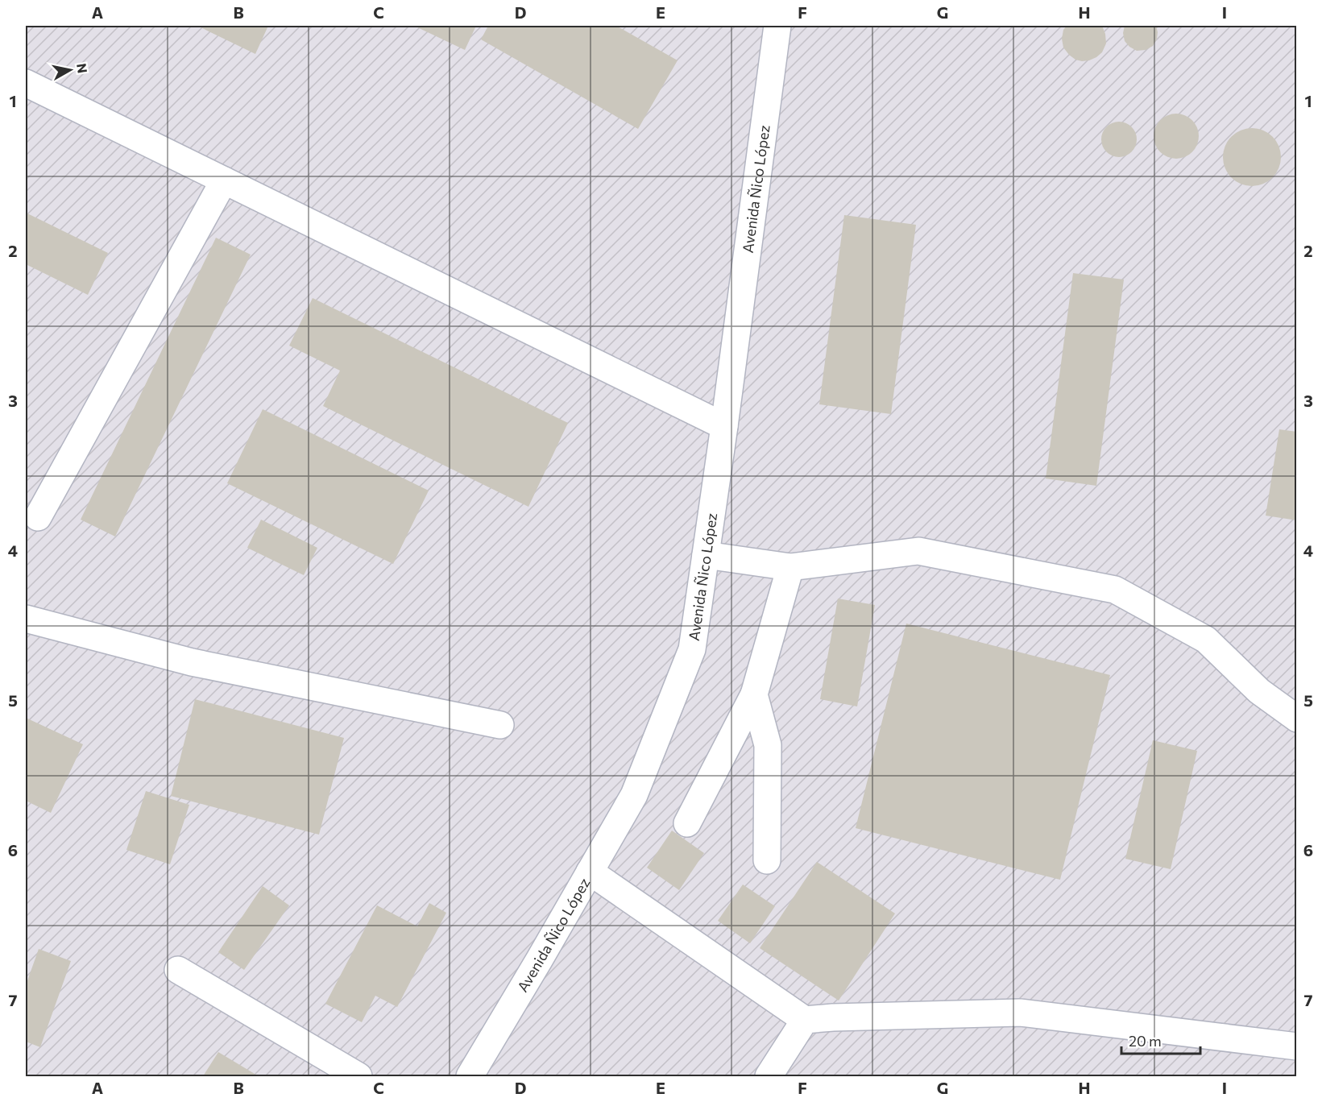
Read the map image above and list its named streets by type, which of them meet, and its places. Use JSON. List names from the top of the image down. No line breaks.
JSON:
{"streets":{"street":["Avenida Ñico López"]},"scale_bar":"20 m","north":"right","grid":{"columns":["A","B","C","D","E","F","G","H","I"],"rows":["1","2","3","4","5","6","7"]}}
